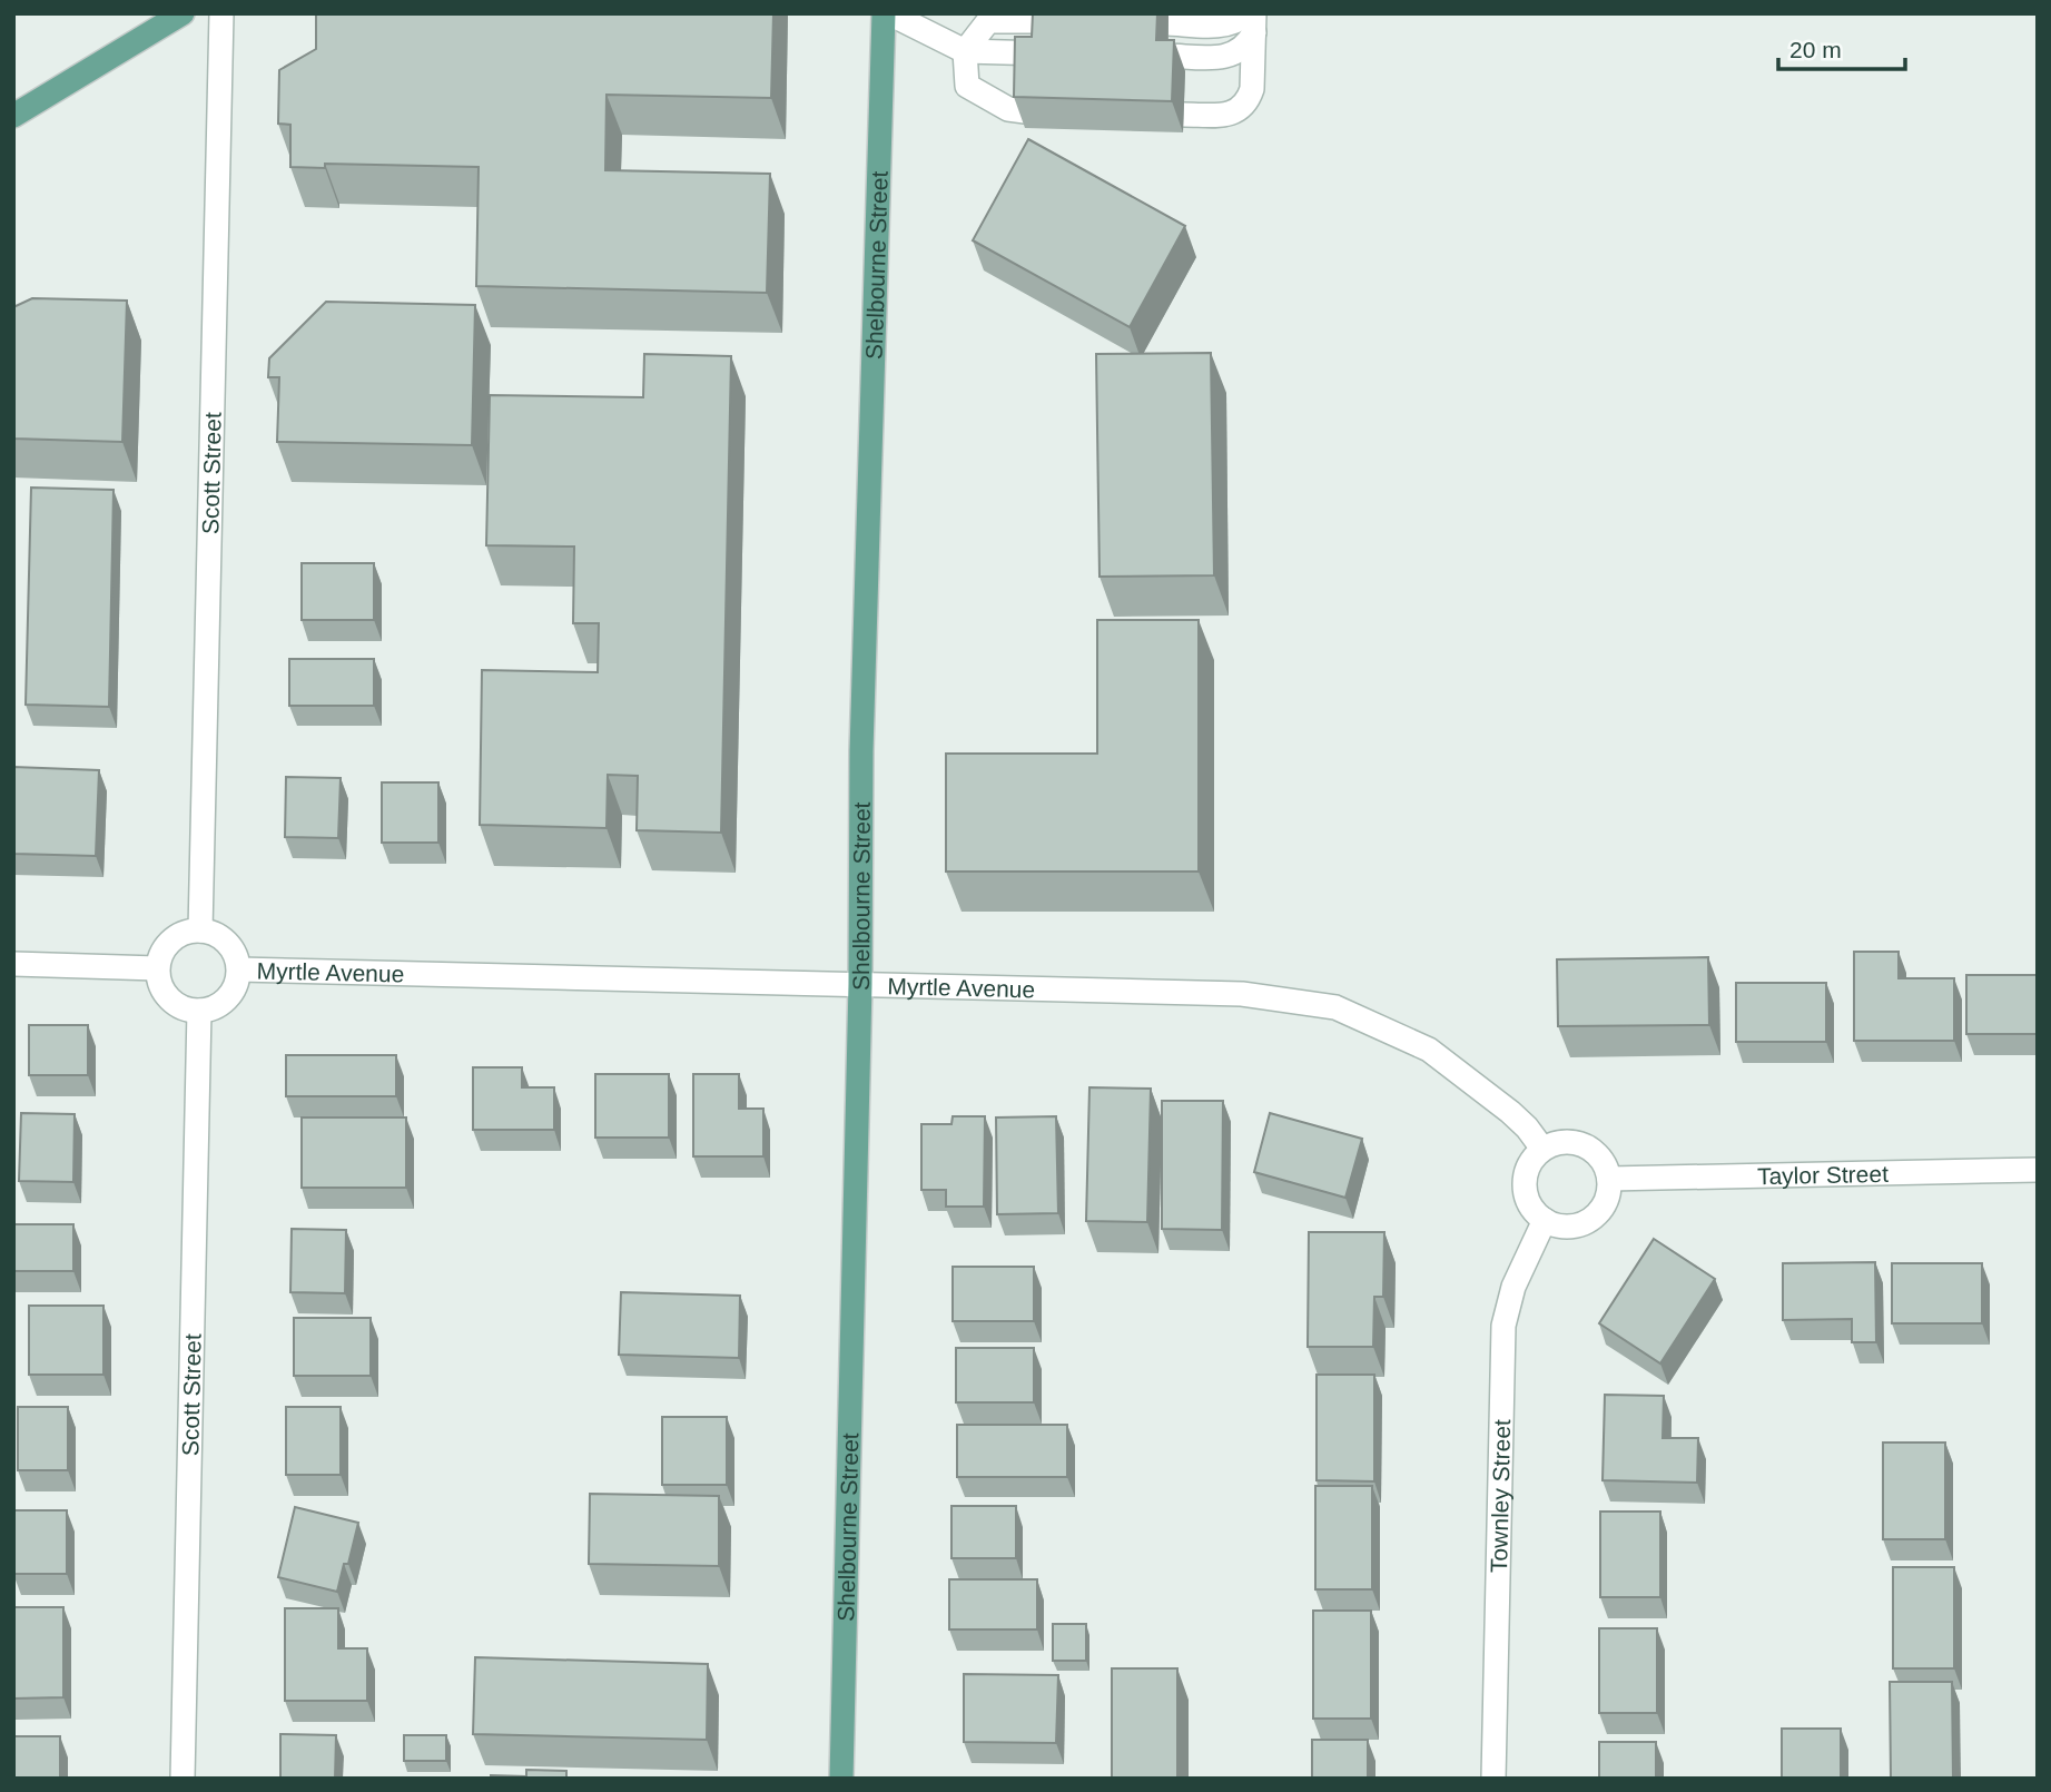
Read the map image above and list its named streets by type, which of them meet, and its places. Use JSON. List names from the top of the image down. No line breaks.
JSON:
{"streets":{"main road":["Shelbourne Street"],"street":["Scott Street","Myrtle Avenue","Taylor Street","Townley Street"]},"crossings":[["Shelbourne Street","Myrtle Avenue"],["Scott Street","Myrtle Avenue"],["Myrtle Avenue","Taylor Street"],["Myrtle Avenue","Townley Street"],["Taylor Street","Townley Street"]],"scale_bar":"20 m"}
